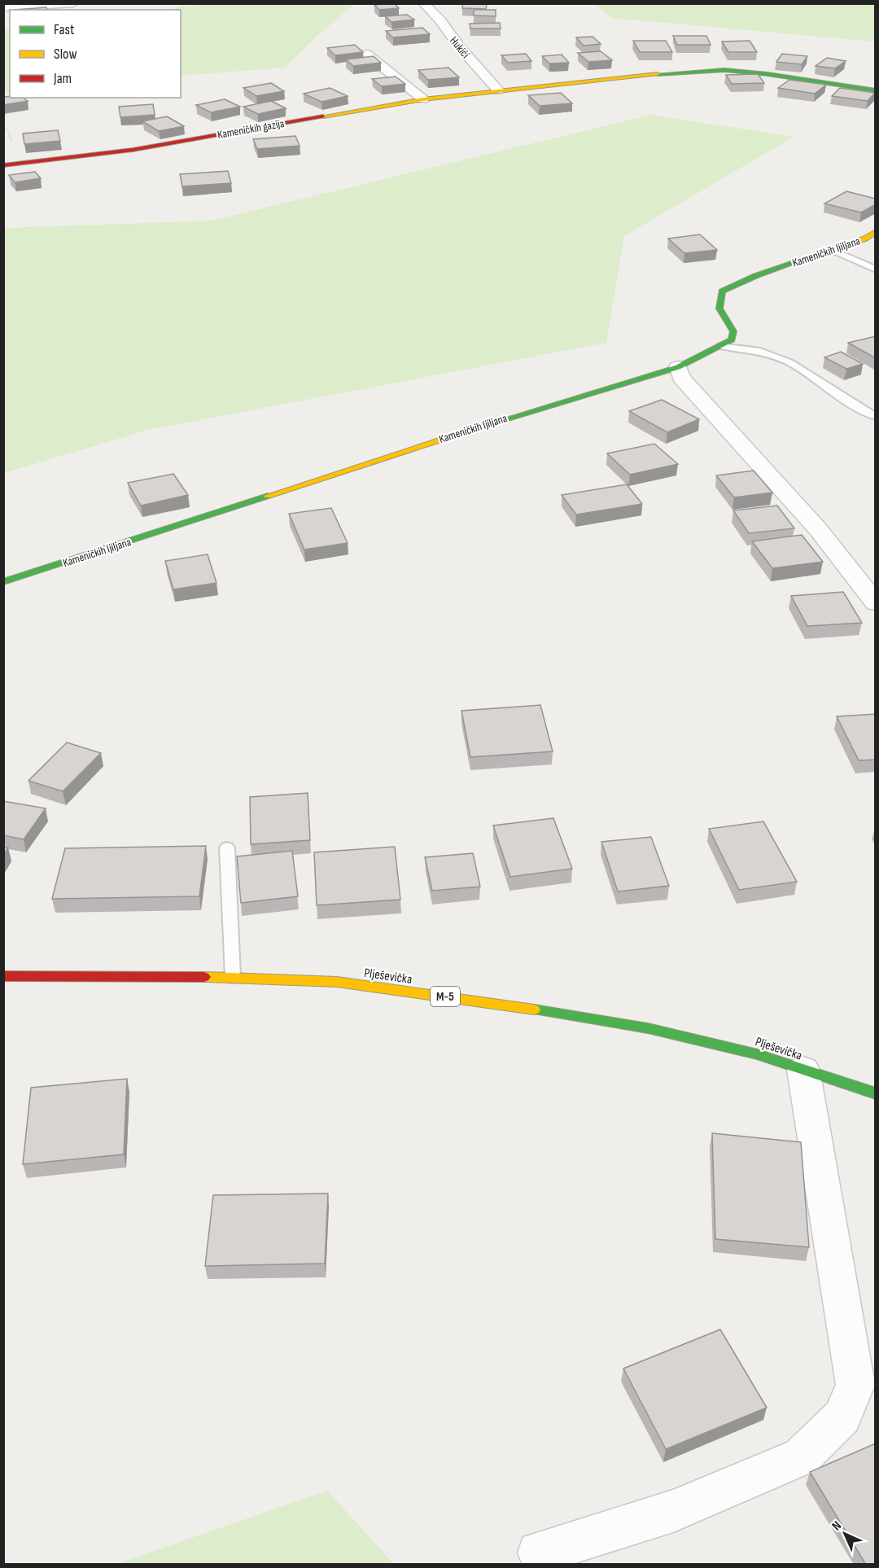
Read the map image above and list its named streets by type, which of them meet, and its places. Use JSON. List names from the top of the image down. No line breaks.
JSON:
{"streets":{"street":["Hukići","Kameničkih gazija","Kameničkih ljiljana","Plješevička","M-5"]},"crossings":[["Hukići","Kameničkih gazija"]],"legend":["Fast","Slow","Jam"],"north":"top left"}
